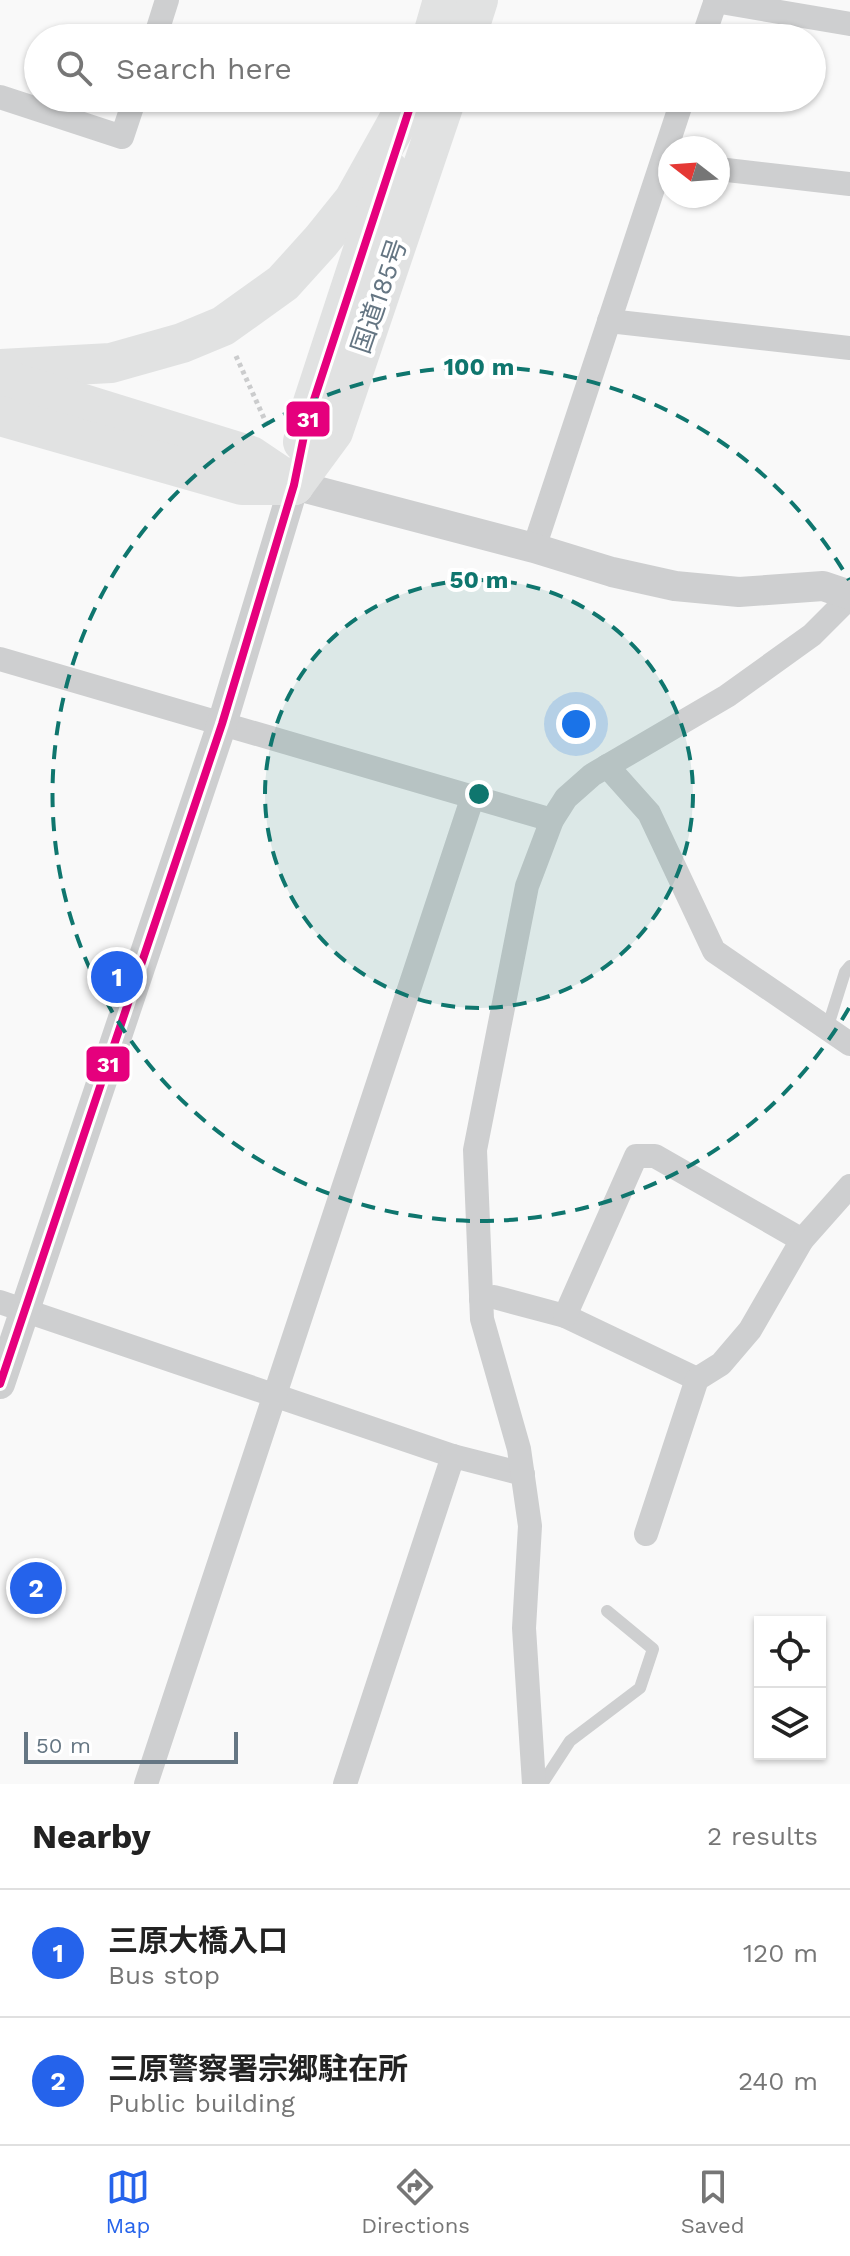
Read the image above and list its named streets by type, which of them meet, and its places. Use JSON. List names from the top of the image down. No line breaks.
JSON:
{"streets":{"highway":["国道185号"]},"lines":["transit line 31"],"scale_bar":"50 m","north":"left","page":{"search":"Search here","pins":["1","2"],"scale":"50 m","heading":["Nearby","2 results"],"list":[{"mark":"1","name":"三原大橋入口","note":"Bus stop","value":"120 m"},{"mark":"2","name":"三原警察署宗郷駐在所","note":"Public building","value":"240 m"}],"nav":["Map","Directions","Saved"]},"rings":["100 m","50 m"]}
